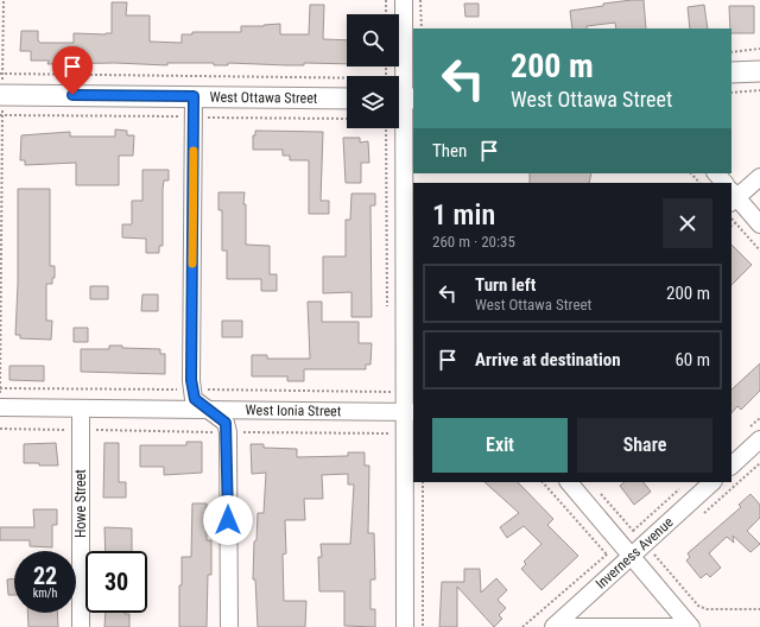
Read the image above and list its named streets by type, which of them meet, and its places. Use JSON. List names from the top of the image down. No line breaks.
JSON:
{"streets":{"street":["West Ottawa Street","West Ionia Street","Howe Street","Inverness Avenue"]},"crossings":[["West Ionia Street","Howe Street"]],"page":{"turn":["200 m","West Ottawa Street"],"then":"Then","heading":["1 min","260 m · 20:35"],"list":[{"name":"Turn left","note":"West Ottawa Street","value":"200 m"},{"name":"Arrive at destination","value":"60 m"}],"buttons":["Exit","Share"],"speed":"22 km/h","limit":"30"}}
